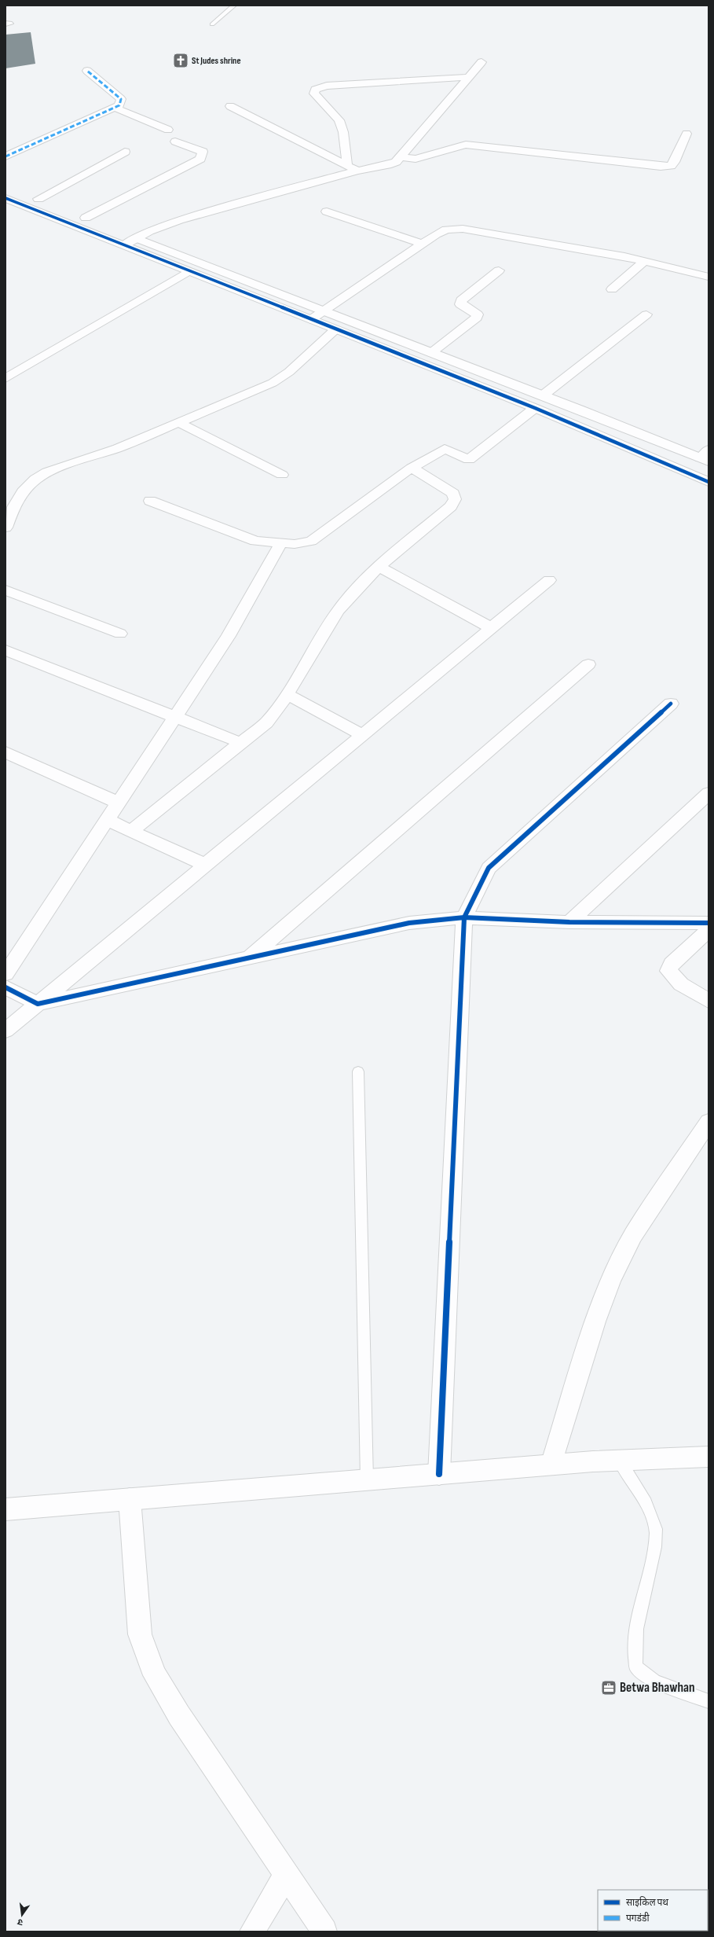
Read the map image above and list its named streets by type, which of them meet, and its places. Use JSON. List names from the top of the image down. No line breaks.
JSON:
{"places":{"church":["St Judes shrine"],"office":["Betwa Bhawhan"]},"legend":["साइकिल पथ","पगडंडी"],"north":"bottom"}
